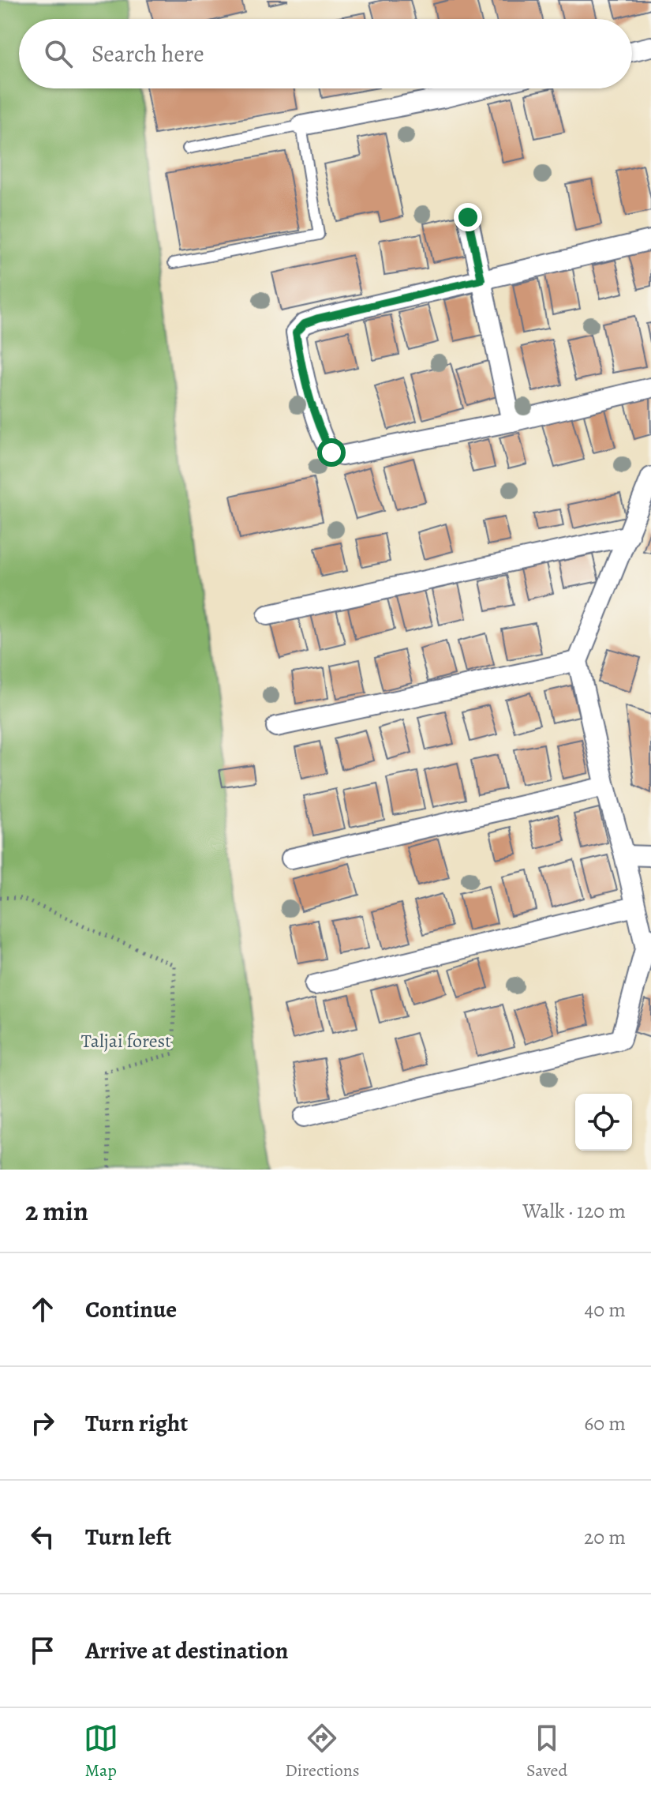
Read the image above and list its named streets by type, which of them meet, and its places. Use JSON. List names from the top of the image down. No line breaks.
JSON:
{"parks":["Taljai forest"],"page":{"search":"Search here","heading":["2 min","Walk · 120 m"],"list":[["Continue","40 m"],["Turn right","60 m"],["Turn left","20 m"],"Arrive at destination"],"nav":["Map","Directions","Saved"]}}
